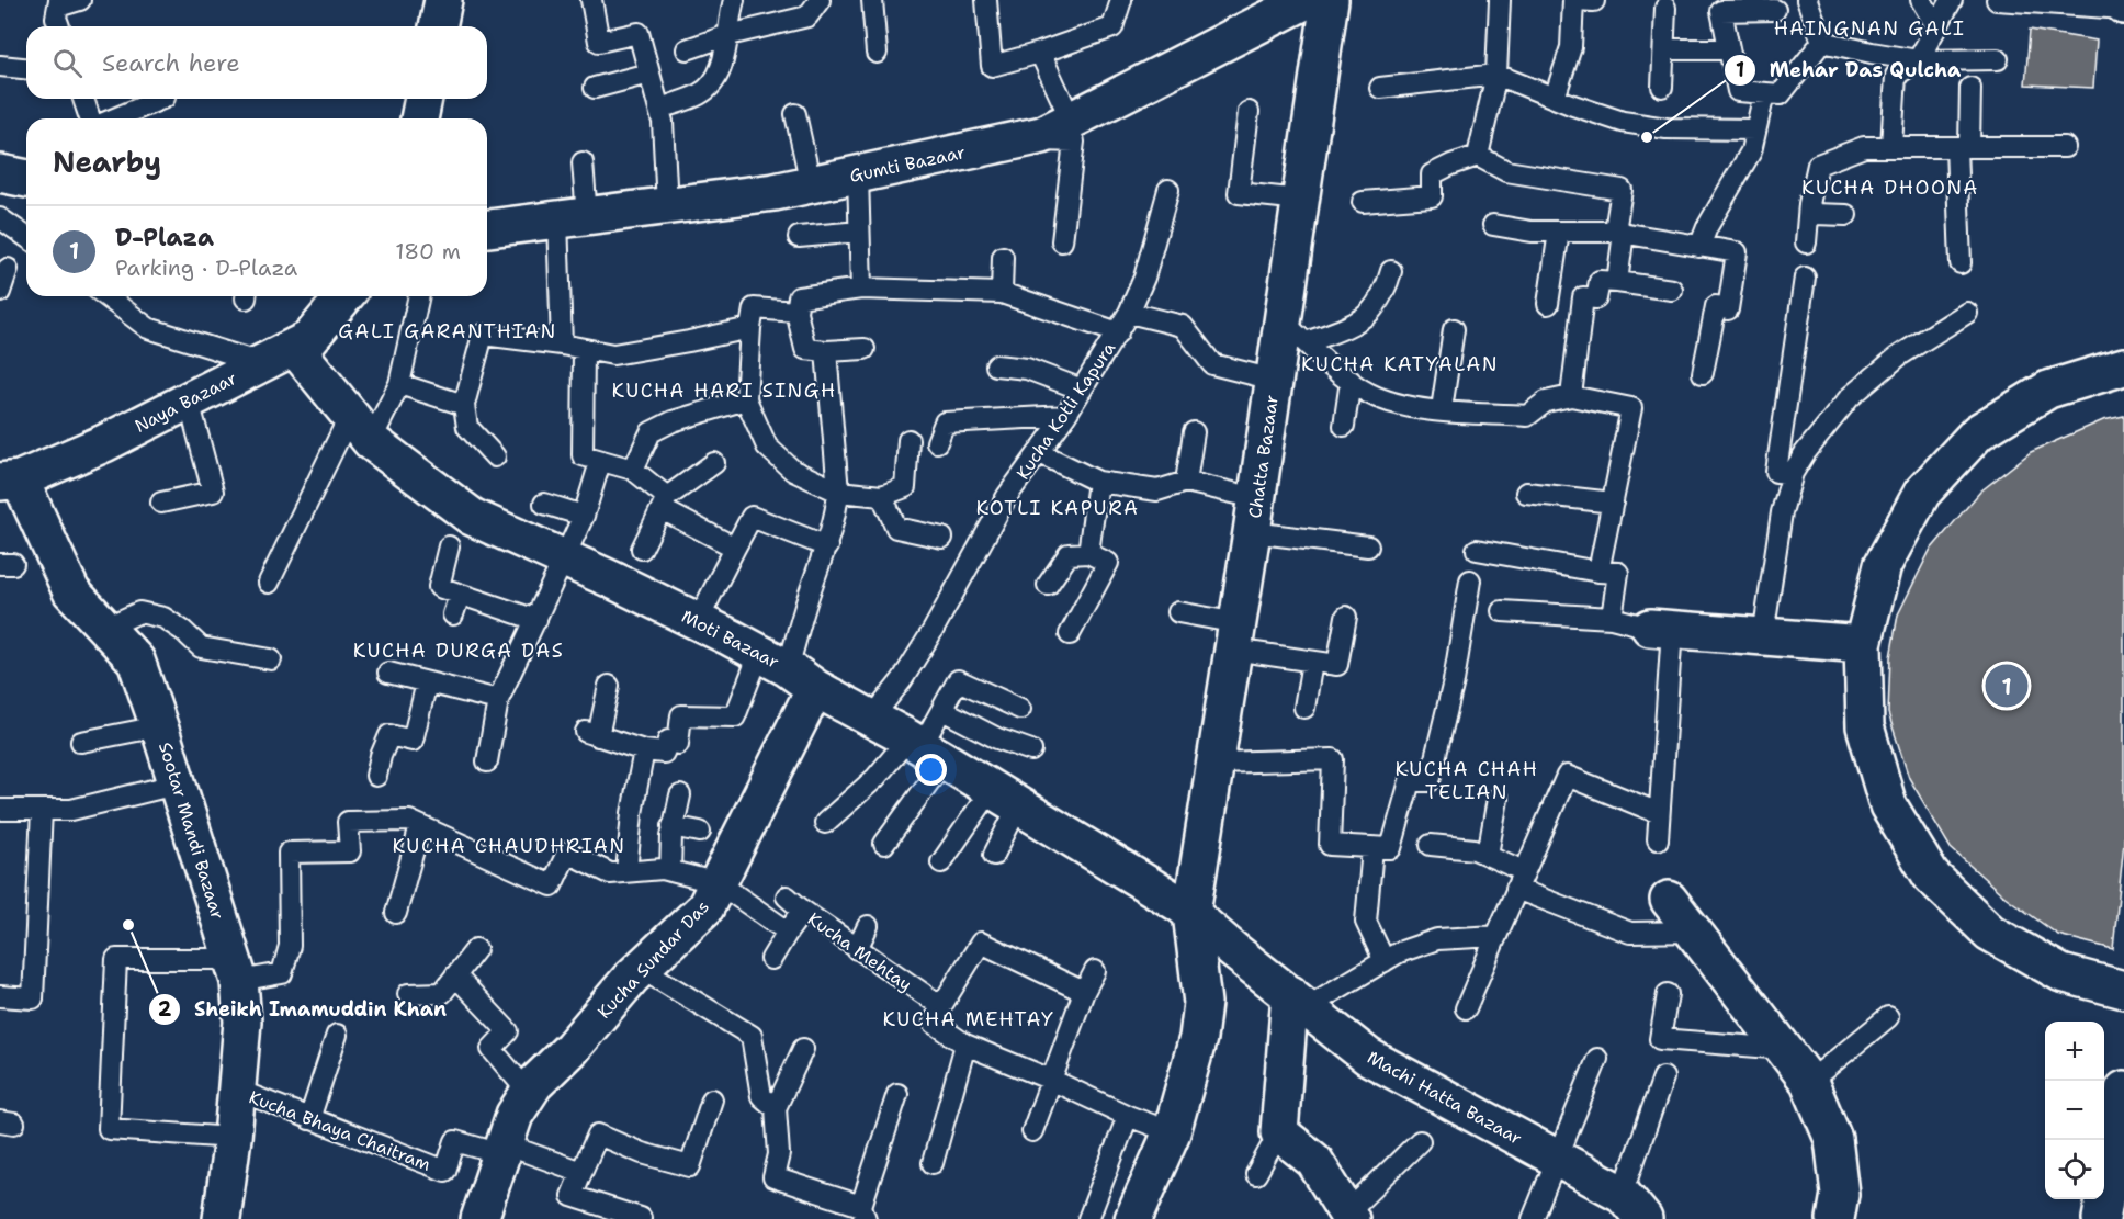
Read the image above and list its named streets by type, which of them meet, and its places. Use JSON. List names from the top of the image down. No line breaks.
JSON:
{"streets":{"street":["Gumti Bazaar","Naya Bazaar","Chatta Bazaar","Moti Bazaar","Sootar Mandi Bazaar","Kucha Sundar Das","Machi Hatta Bazaar"],"lane":["Kucha Kotli Kapura","Kucha Mehtay","Kucha Bhaya Chaitram"]},"crossings":[["Naya Bazaar","Moti Bazaar"],["Naya Bazaar","Sootar Mandi Bazaar"],["Kucha Kotli Kapura","Moti Bazaar"],["Chatta Bazaar","Moti Bazaar"],["Chatta Bazaar","Machi Hatta Bazaar"],["Moti Bazaar","Kucha Sundar Das"],["Moti Bazaar","Machi Hatta Bazaar"],["Sootar Mandi Bazaar","Kucha Bhaya Chaitram"],["Kucha Mehtay","Kucha Sundar Das"],["Kucha Sundar Das","Kucha Bhaya Chaitram"]],"districts":["HAINGNAN GALI","KUCHA DHOONA","GALI GARANTHIAN","KUCHA KATYALAN","KUCHA HARI SINGH","KOTLI KAPURA","KUCHA DURGA DAS","KUCHA CHAH TELIAN","KUCHA CHAUDHRIAN","KUCHA MEHTAY"],"places":["Mehar Das Qulcha","Sheikh Imamuddin Khan"],"page":{"search":"Search here","heading":"Nearby","list":[{"mark":"1","name":"D-Plaza","note":"Parking · D-Plaza","value":"180 m"}],"pins":"1","map_buttons":["+","−"]}}
